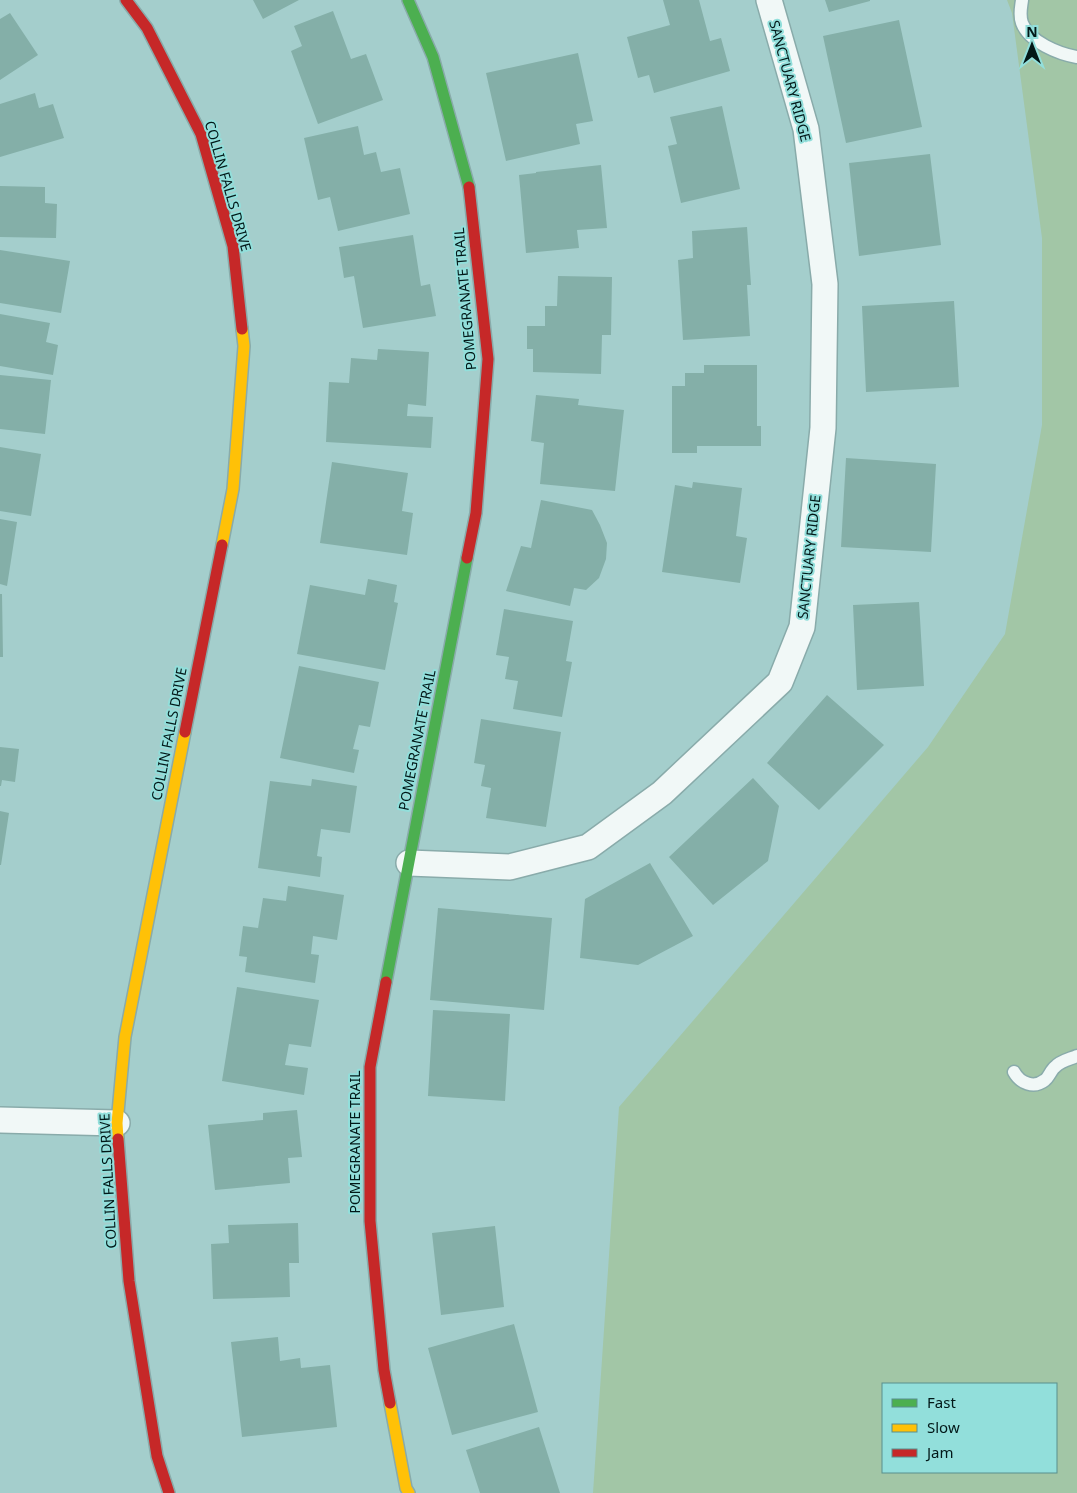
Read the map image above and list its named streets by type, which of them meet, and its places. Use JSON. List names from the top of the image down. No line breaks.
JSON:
{"streets":{"street":["SANCTUARY RIDGE","COLLIN FALLS DRIVE","POMEGRANATE TRAIL"]},"crossings":[["SANCTUARY RIDGE","POMEGRANATE TRAIL"]],"legend":["Fast","Slow","Jam"],"north":"top"}
